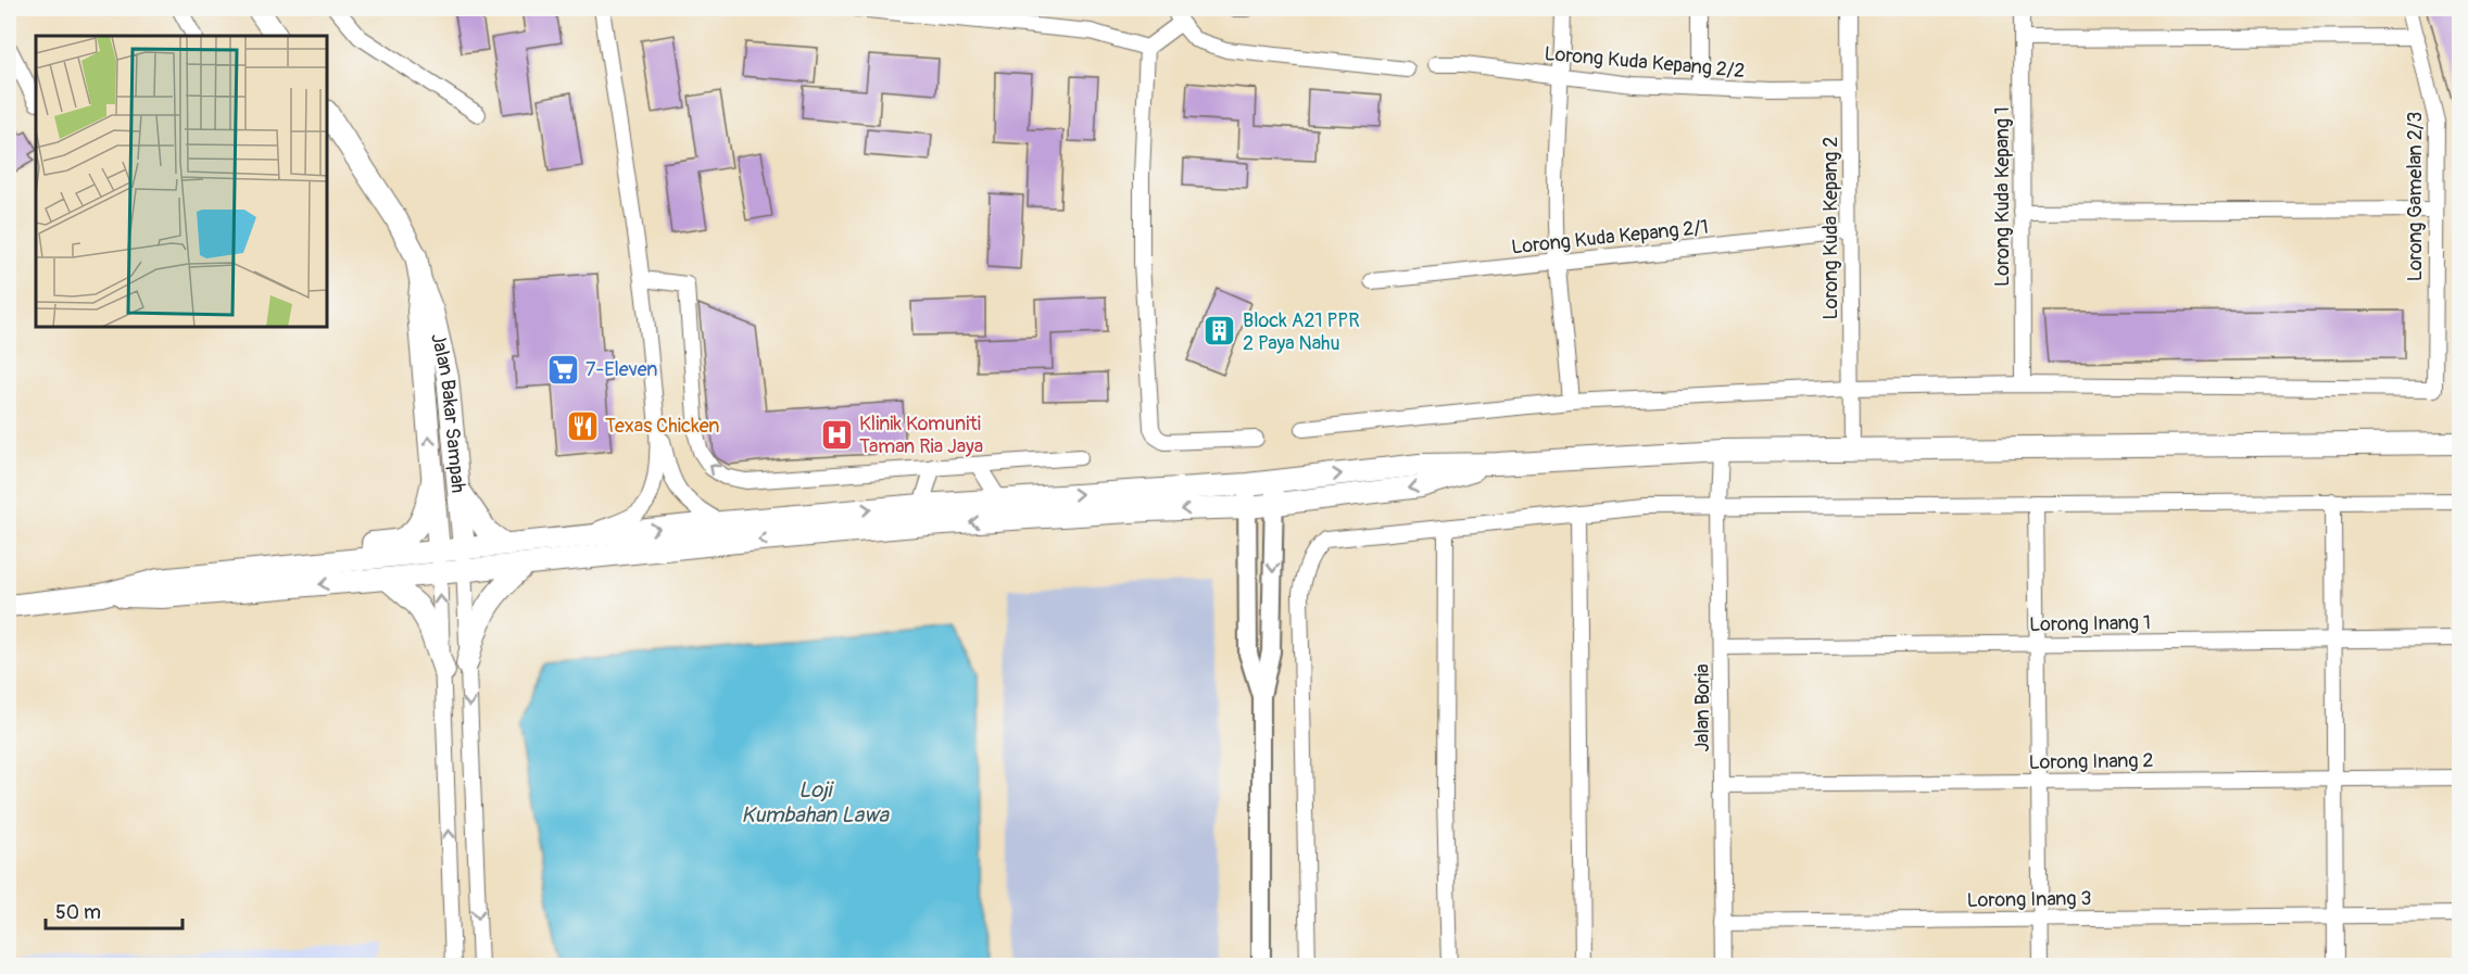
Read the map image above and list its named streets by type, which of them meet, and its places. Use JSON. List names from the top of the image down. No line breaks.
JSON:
{"streets":{"main road":["Jalan Bakar Sampah"],"street":["Lorong Kuda Kepang 2/2","Lorong Kuda Kepang 1","Lorong Gamelan 2/3","Lorong Kuda Kepang 2","Lorong Kuda Kepang 2/1","Lorong Inang 1","Jalan Boria","Lorong Inang 2","Lorong Inang 3"]},"crossings":[["Lorong Kuda Kepang 2/2","Lorong Kuda Kepang 2"],["Lorong Kuda Kepang 1","Lorong Gamelan 2/3"],["Lorong Kuda Kepang 2","Lorong Kuda Kepang 2/1"],["Lorong Inang 1","Jalan Boria"],["Jalan Boria","Lorong Inang 2"],["Jalan Boria","Lorong Inang 3"]],"water":["Loji Kumbahan Lawa"],"places":{"building":["Block A21 PPR 2 Paya Nahu"],"supermarket":["7-Eleven"],"restaurant":["Texas Chicken"],"hospital":["Klinik Komuniti Taman Ria Jaya"]},"scale_bar":"50 m"}
